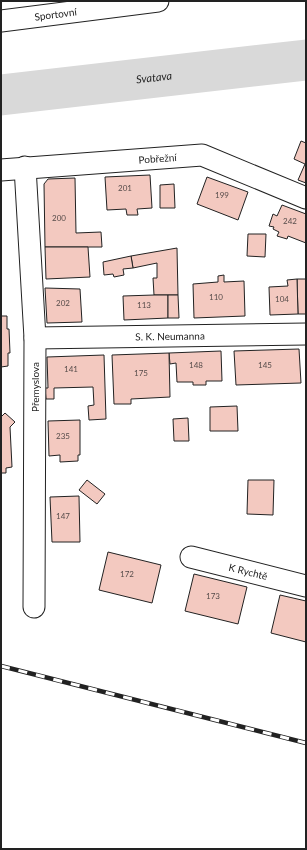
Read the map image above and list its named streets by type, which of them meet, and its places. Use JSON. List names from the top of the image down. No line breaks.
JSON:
{"streets":{"street":["Sportovní","Pobřežní","S. K. Neumanna","Přemyslova","K Rychtě"]},"crossings":[["Pobřežní","Přemyslova"],["S. K. Neumanna","Přemyslova"]],"water":["Svatava"],"house_numbers":["201","199","200","242","110","104","202","113","148","145","141","175","235","147","172","173"]}
